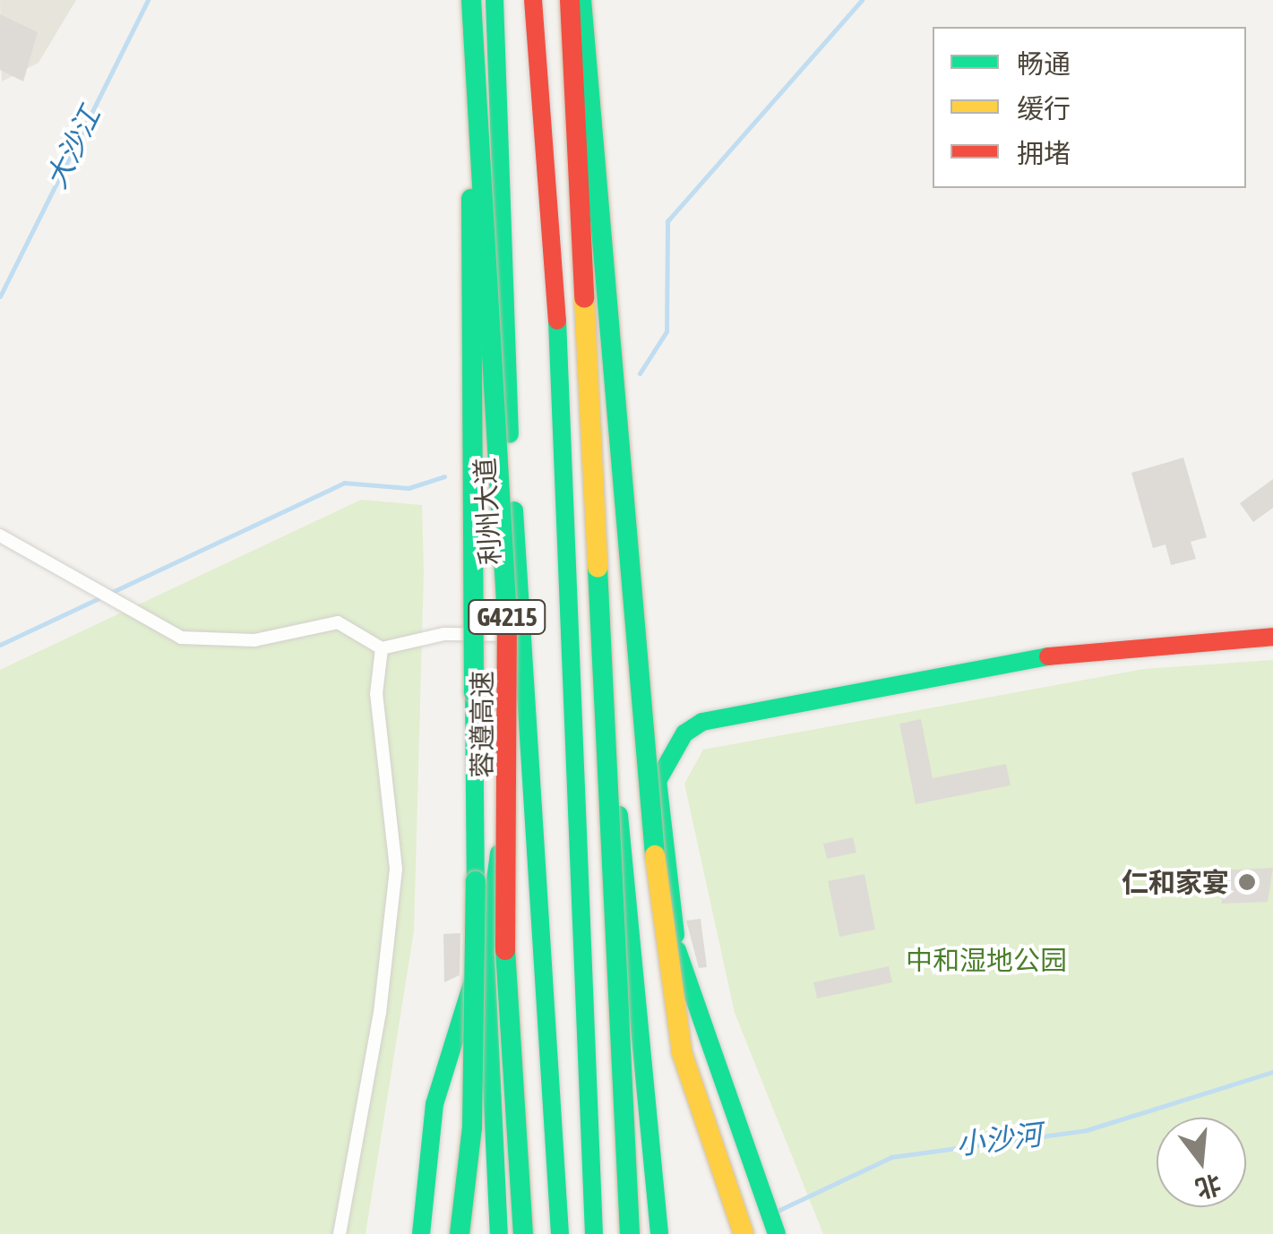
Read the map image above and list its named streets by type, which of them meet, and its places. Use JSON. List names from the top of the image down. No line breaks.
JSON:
{"streets":{"main road":["利州大道","G4215","蓉遵高速"]},"water":["大沙江","小沙河"],"parks":["中和湿地公园"],"places":["仁和家宴"],"legend":["畅通","缓行","拥堵"],"north":"bottom"}
